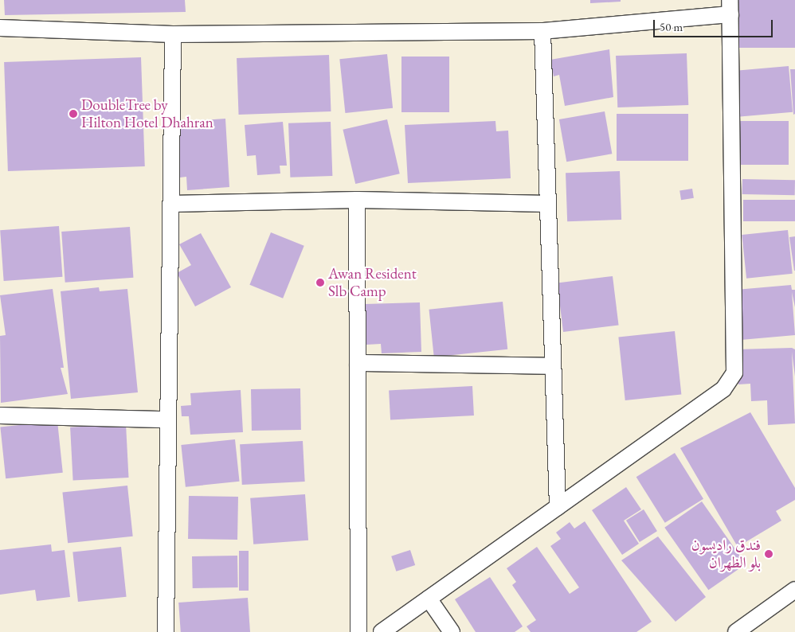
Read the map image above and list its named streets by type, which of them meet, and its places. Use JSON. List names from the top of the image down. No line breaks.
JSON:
{"places":["DoubleTree by Hilton Hotel Dhahran","Awan Resident Slb Camp","فندق راديسون بلو الظهران"],"scale_bar":"50 m"}
